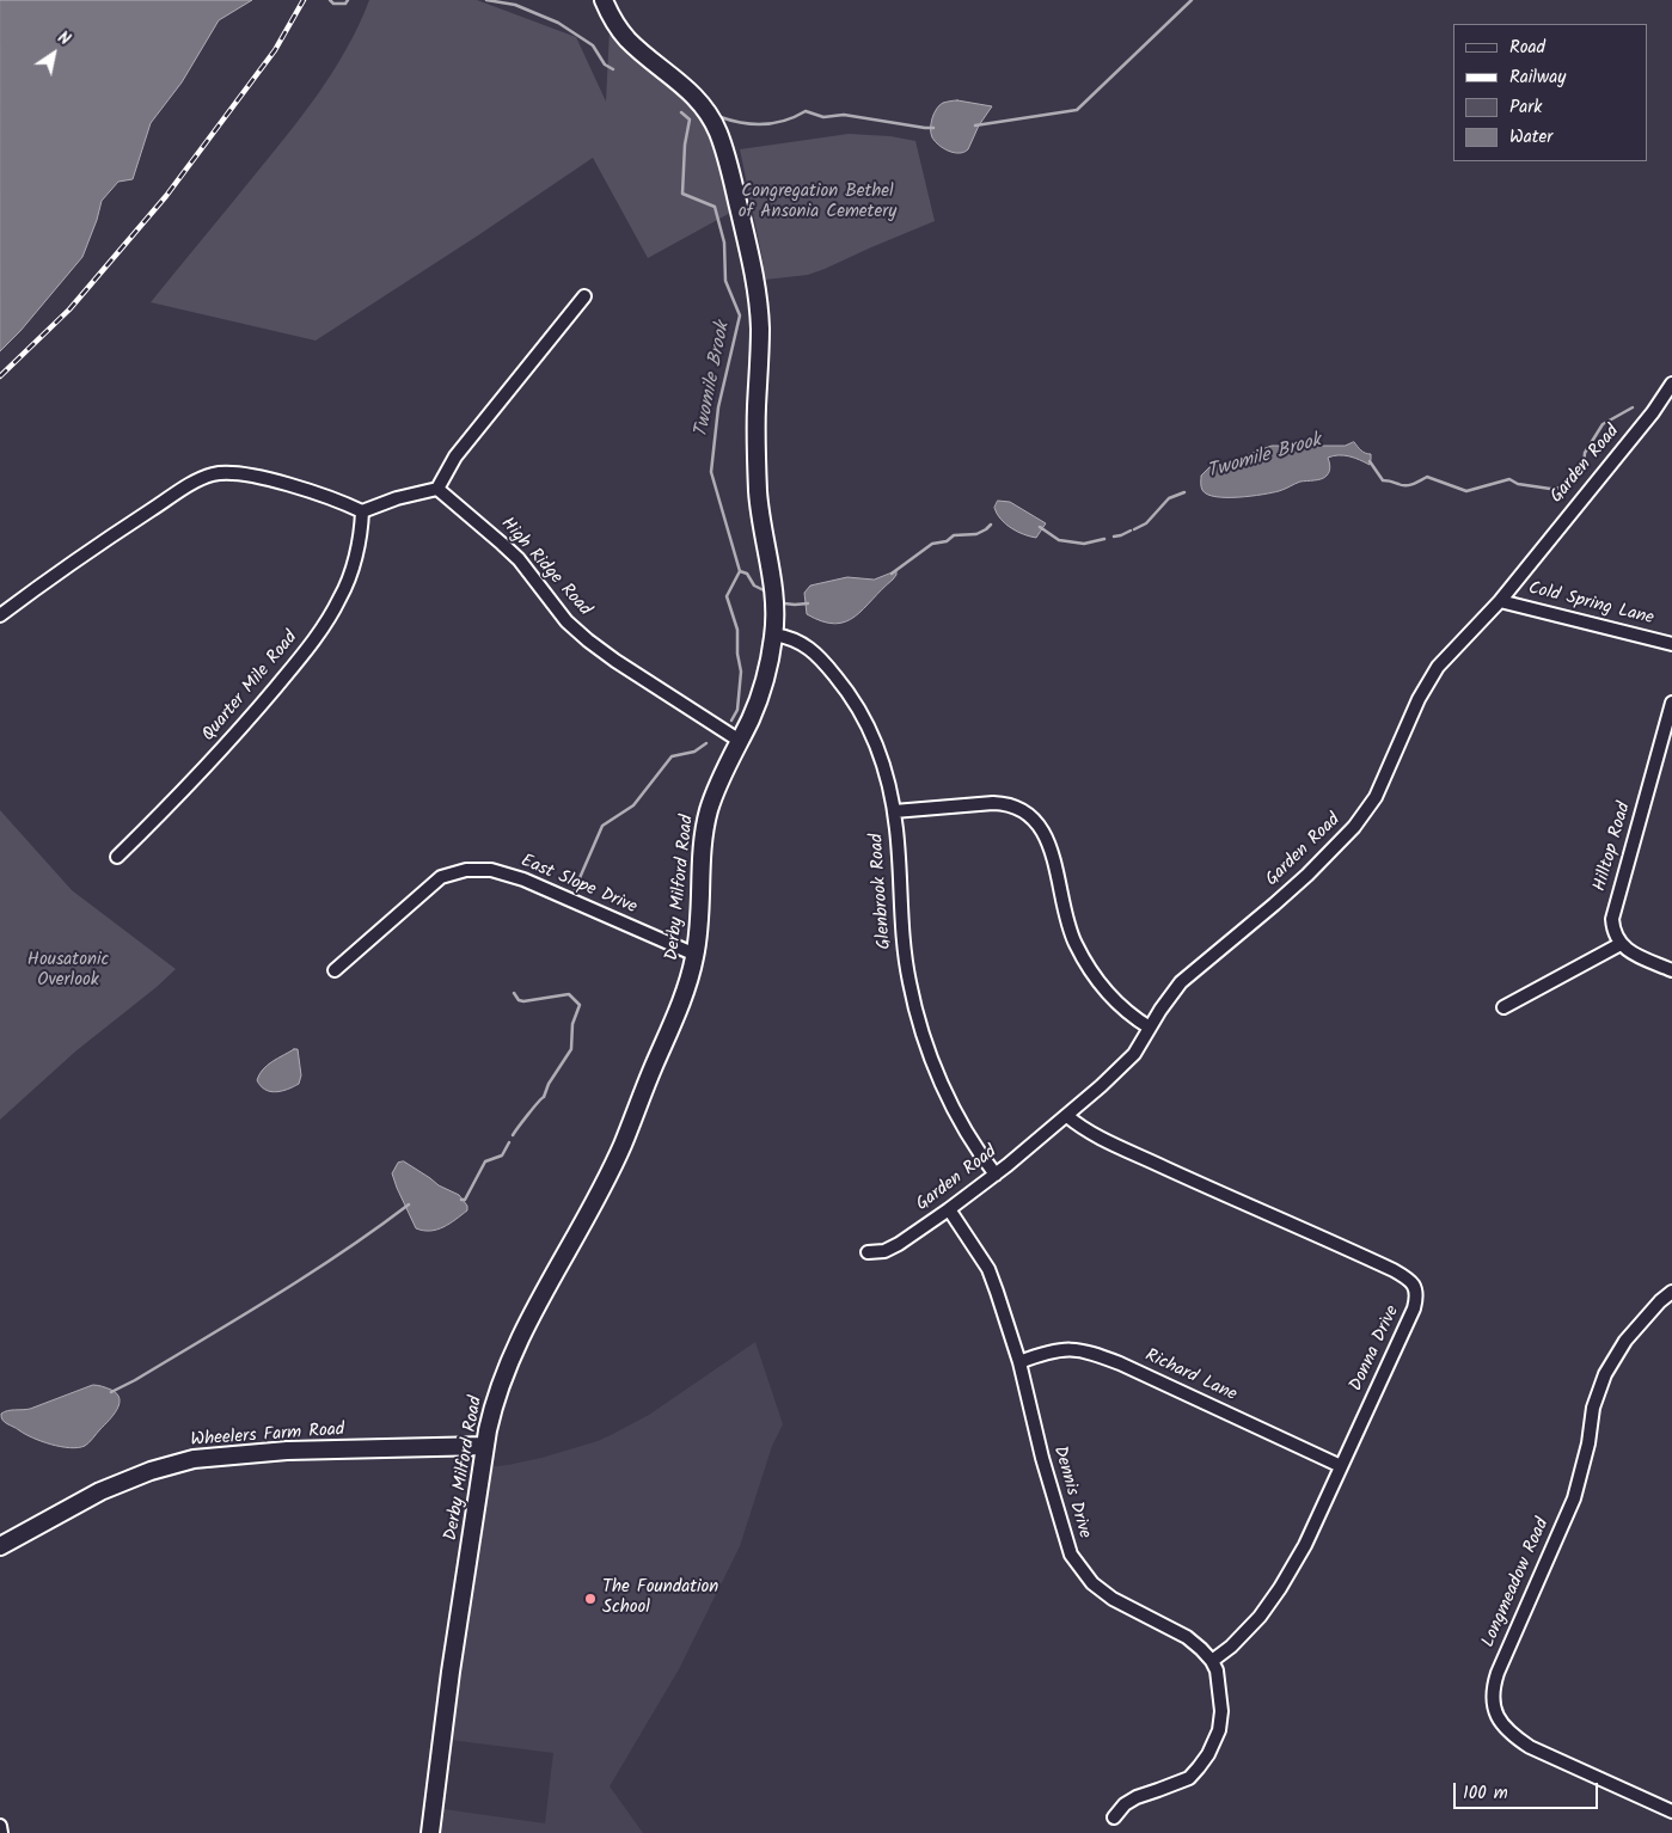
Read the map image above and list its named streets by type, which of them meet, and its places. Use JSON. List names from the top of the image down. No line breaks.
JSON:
{"streets":{"main road":["Derby Milford Road","Wheelers Farm Road"],"street":["Garden Road","High Ridge Road","Cold Spring Lane","Quarter Mile Road","Hilltop Road","East Slope Drive","Glenbrook Road","Donna Drive","Richard Lane","Dennis Drive","Longmeadow Road"]},"crossings":[["Garden Road","Cold Spring Lane"],["Garden Road","Glenbrook Road"],["Garden Road","Donna Drive"],["Garden Road","Dennis Drive"],["High Ridge Road","Derby Milford Road"],["East Slope Drive","Derby Milford Road"],["Derby Milford Road","Glenbrook Road"],["Derby Milford Road","Wheelers Farm Road"],["Donna Drive","Richard Lane"],["Donna Drive","Dennis Drive"],["Richard Lane","Dennis Drive"]],"water":["Twomile Brook"],"parks":["Congregation Bethel of Ansonia Cemetery","Housatonic Overlook"],"places":["The Foundation School"],"legend":["Road","Railway","Park","Water"],"scale_bar":"100 m","north":"top right"}
